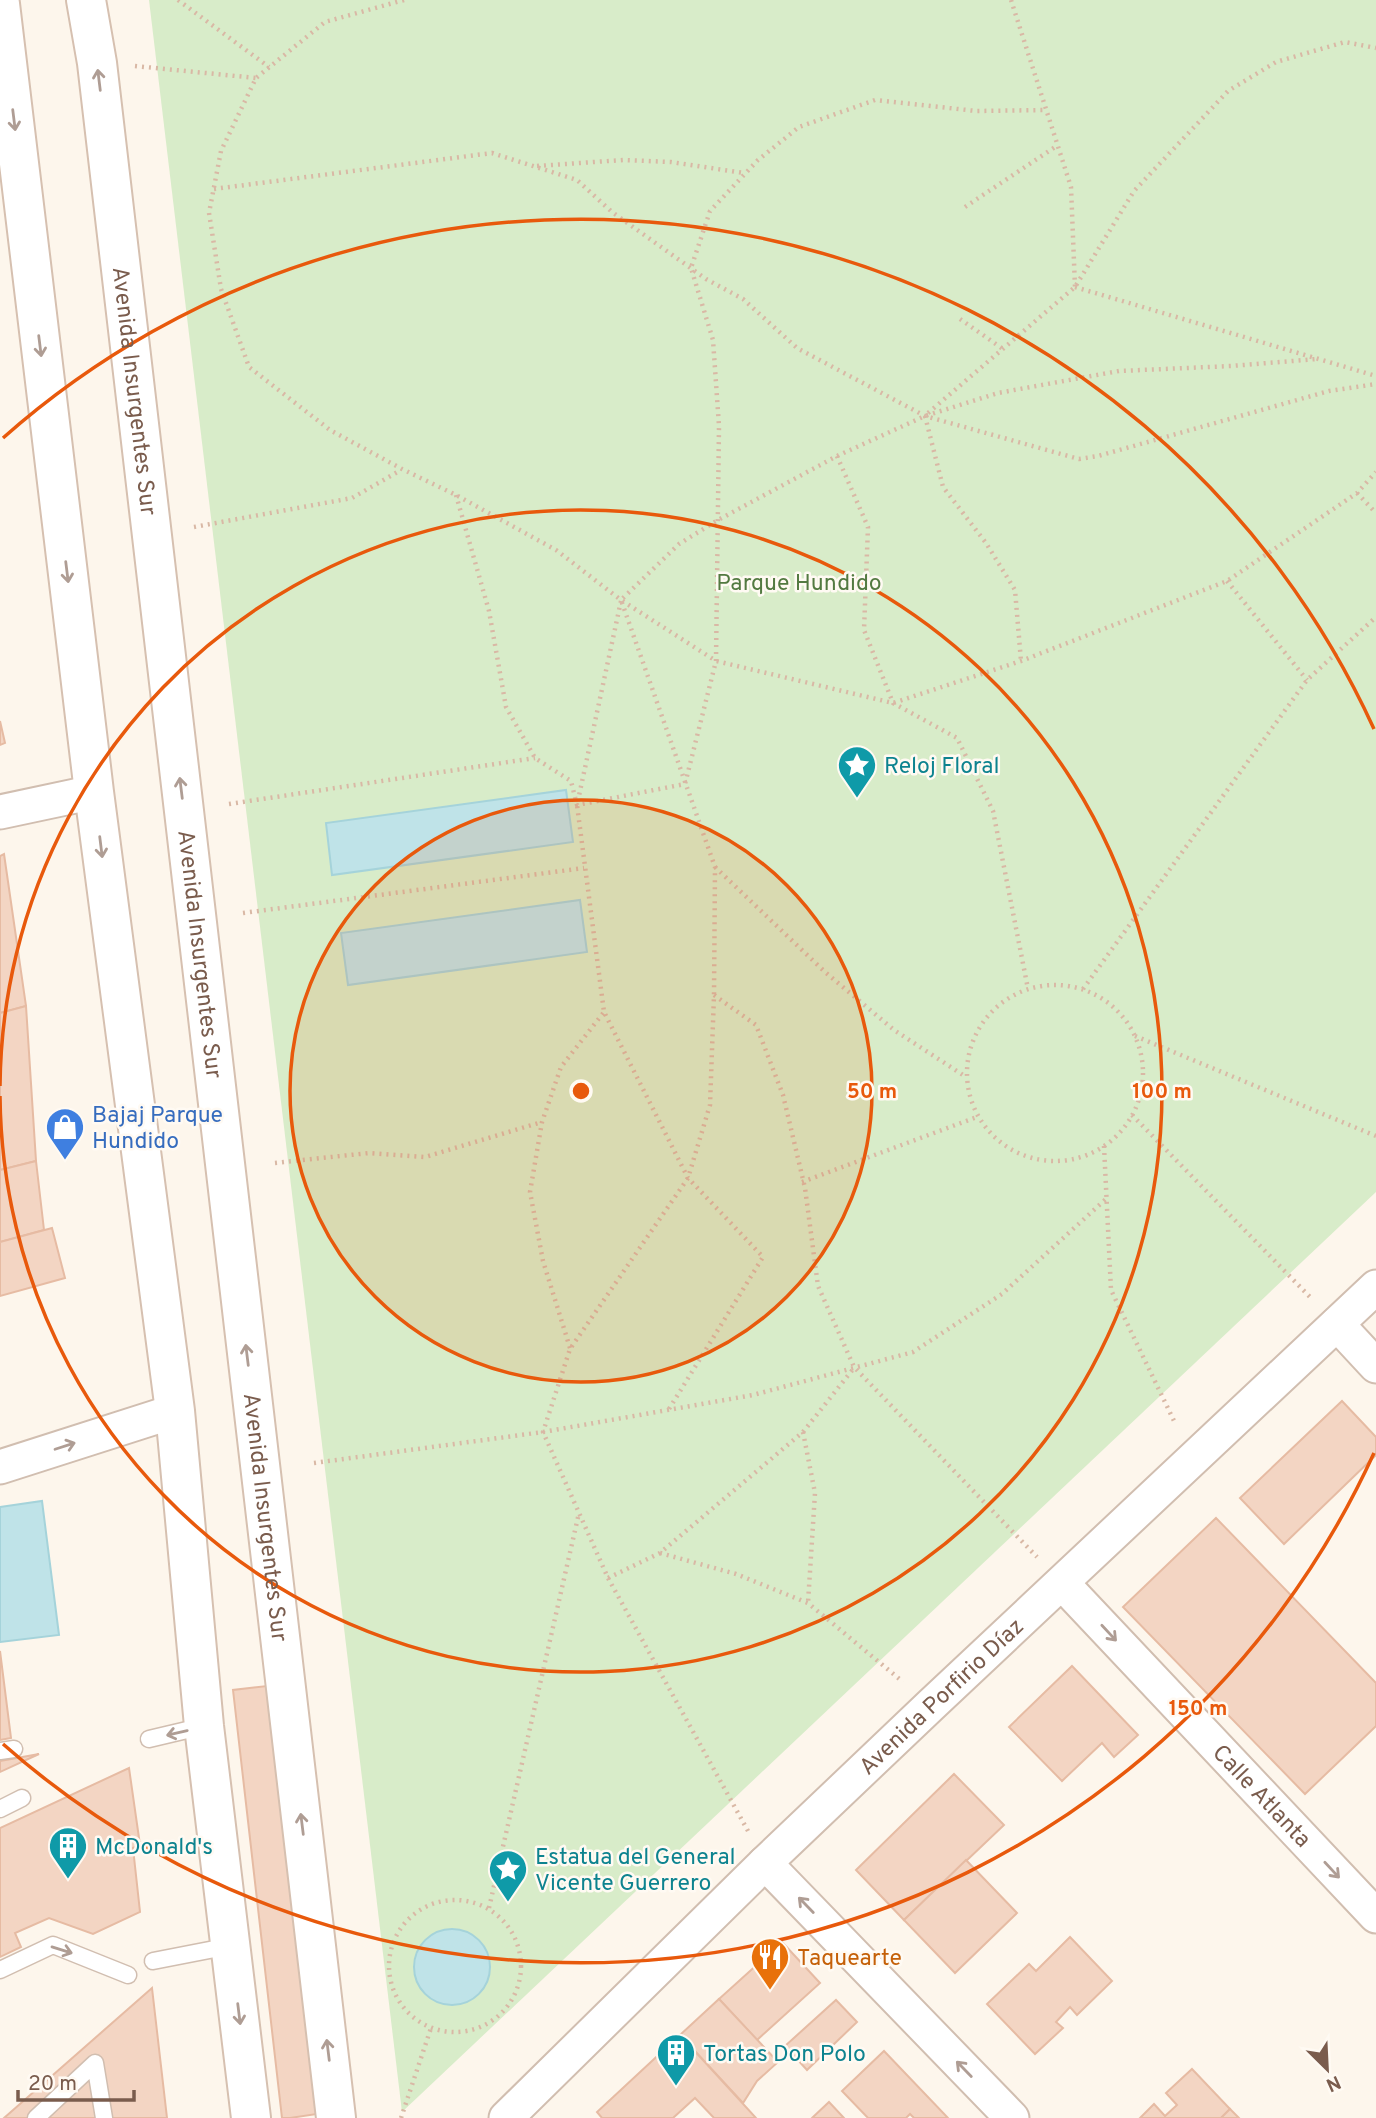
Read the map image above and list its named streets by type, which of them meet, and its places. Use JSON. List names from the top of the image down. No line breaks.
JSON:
{"streets":{"main road":["Avenida Insurgentes Sur"],"street":["Avenida Porfirio Díaz","Calle Atlanta"]},"crossings":[["Avenida Porfirio Díaz","Calle Atlanta"]],"one_way":["Calle Atlanta"],"parks":["Parque Hundido"],"places":{"place":["Reloj Floral","Estatua del General Vicente Guerrero"],"shop":["Bajaj Parque Hundido"],"building":["McDonald's","Tortas Don Polo"],"restaurant":["Taquearte"]},"scale_bar":"20 m","north":"bottom right","rings":["50 m","100 m","150 m"]}
